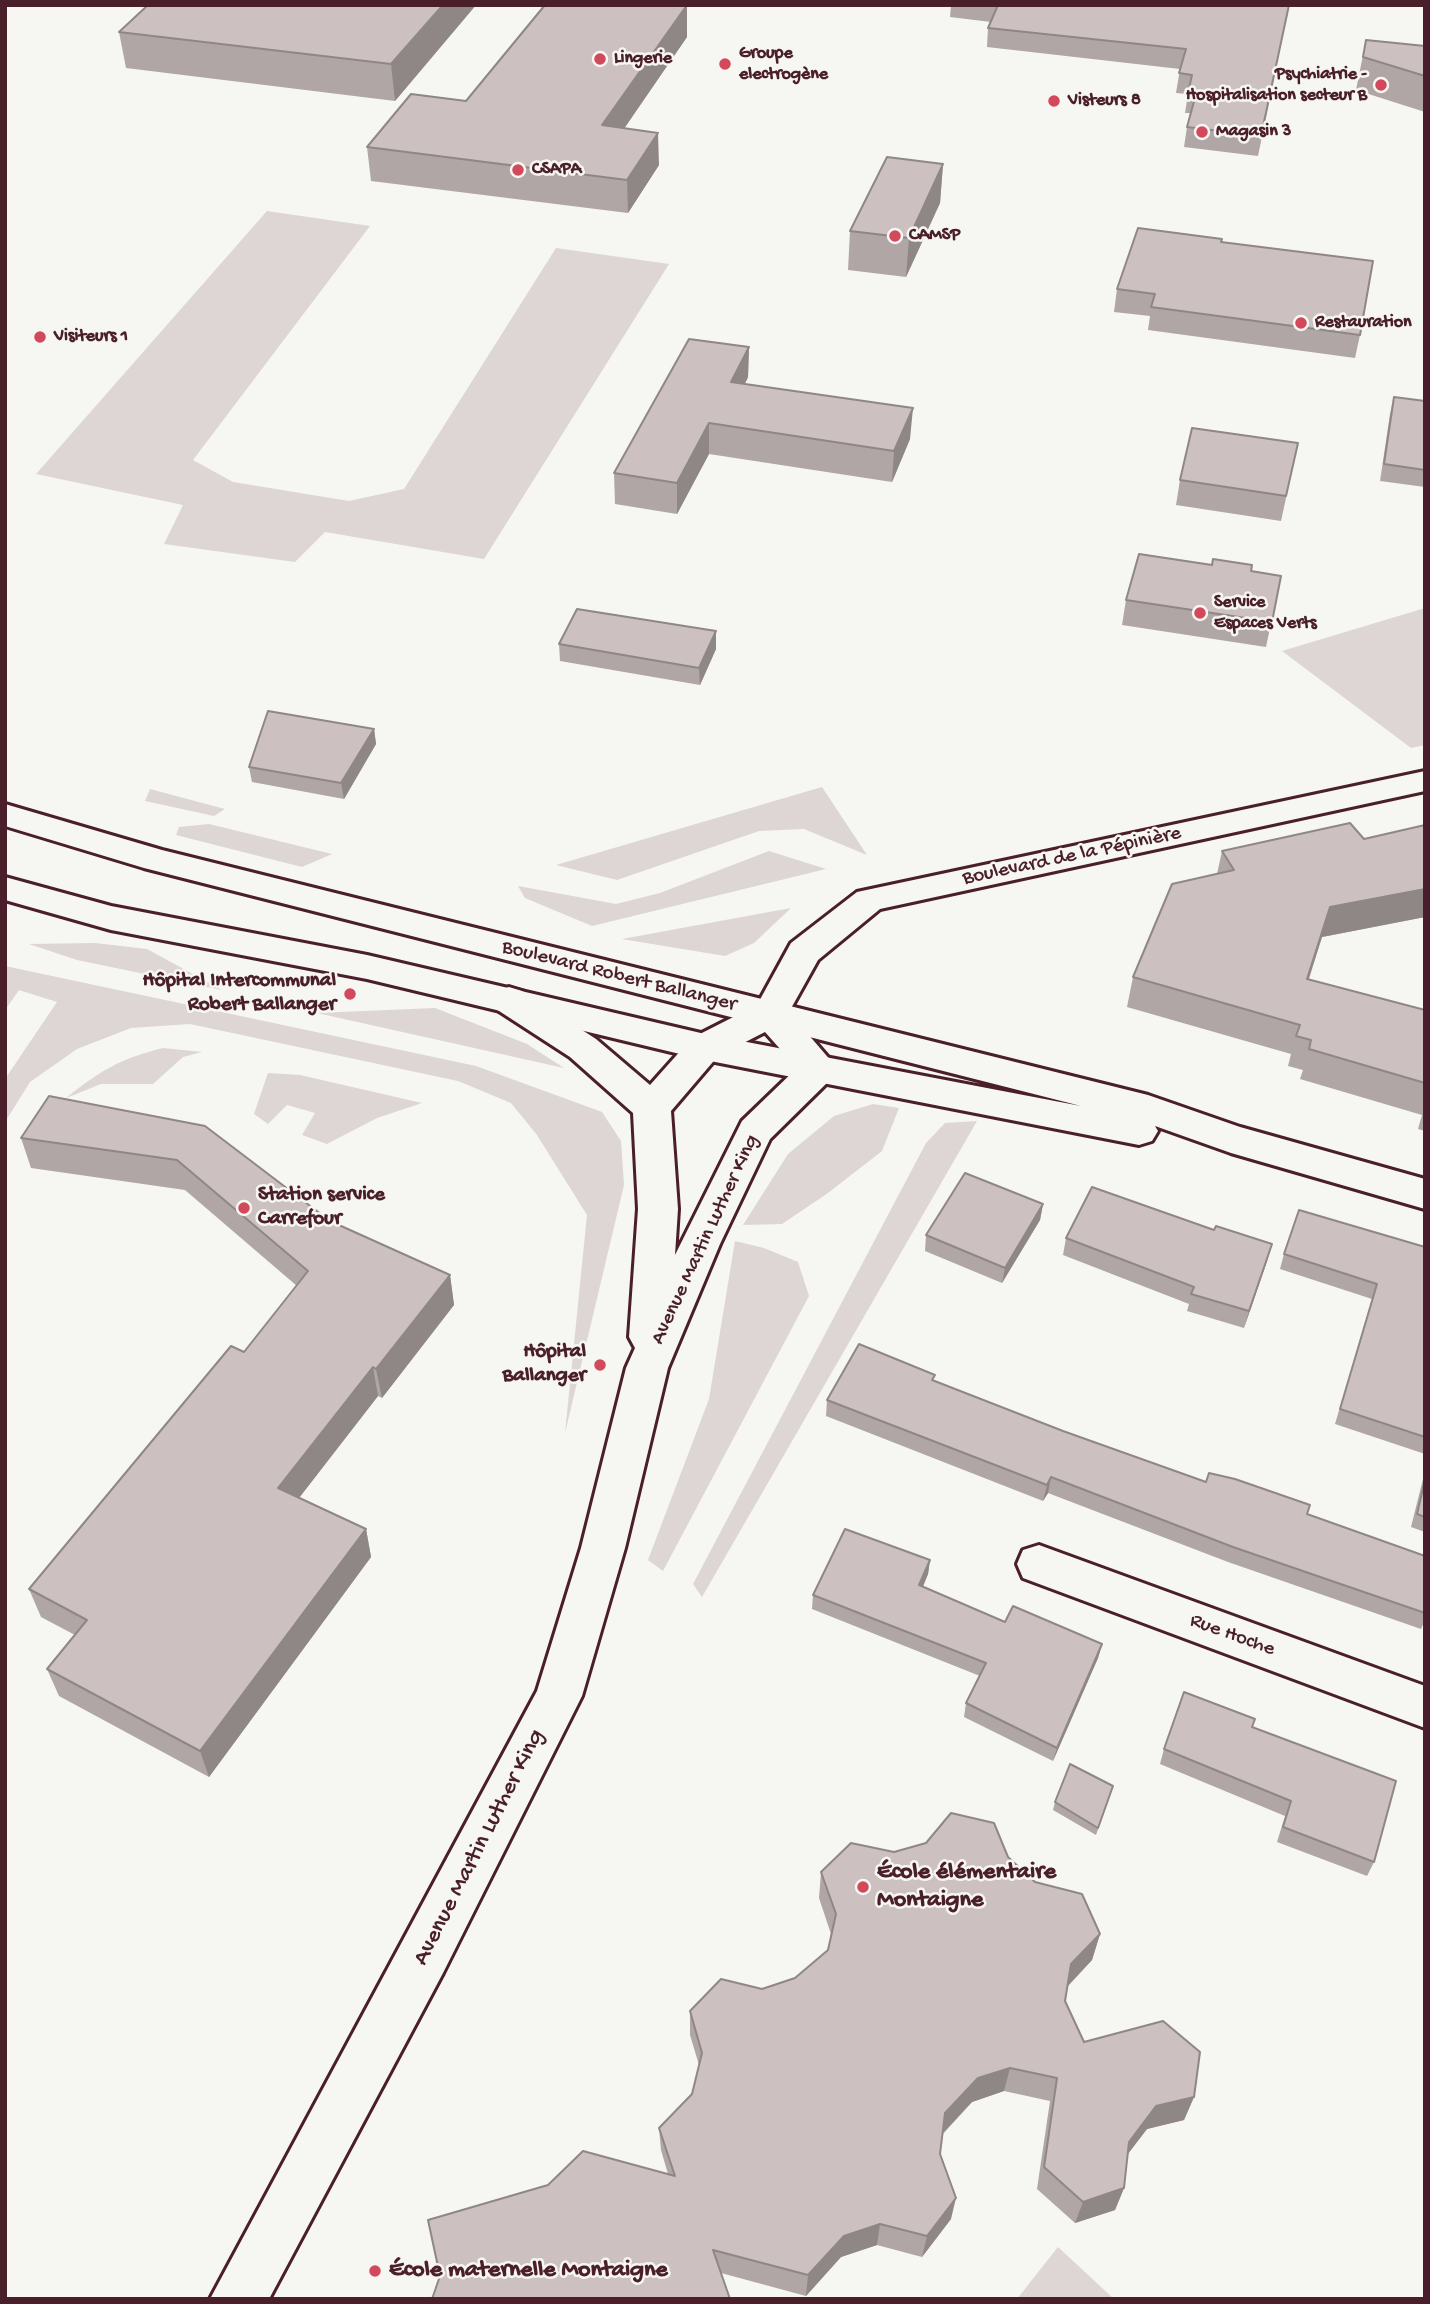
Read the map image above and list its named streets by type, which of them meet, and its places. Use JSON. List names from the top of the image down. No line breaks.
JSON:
{"streets":{"street":["Boulevard de la Pépinière","Boulevard Robert Ballanger","Avenue Martin Luther King","Rue Hoche"]},"crossings":[["Boulevard de la Pépinière","Boulevard Robert Ballanger"],["Boulevard Robert Ballanger","Avenue Martin Luther King"]],"places":["Lingerie","Groupe electrogène","Psychiatrie - Hospitalisation secteur B","Visteurs 8","Magasin 3","CSAPA","CAMSP","Restauration","Visiteurs 1","Service Espaces Verts","Hôpital Intercommunal Robert Ballanger","Station service Carrefour","Hôpital Ballanger","École élémentaire Montaigne","École maternelle Montaigne"]}
